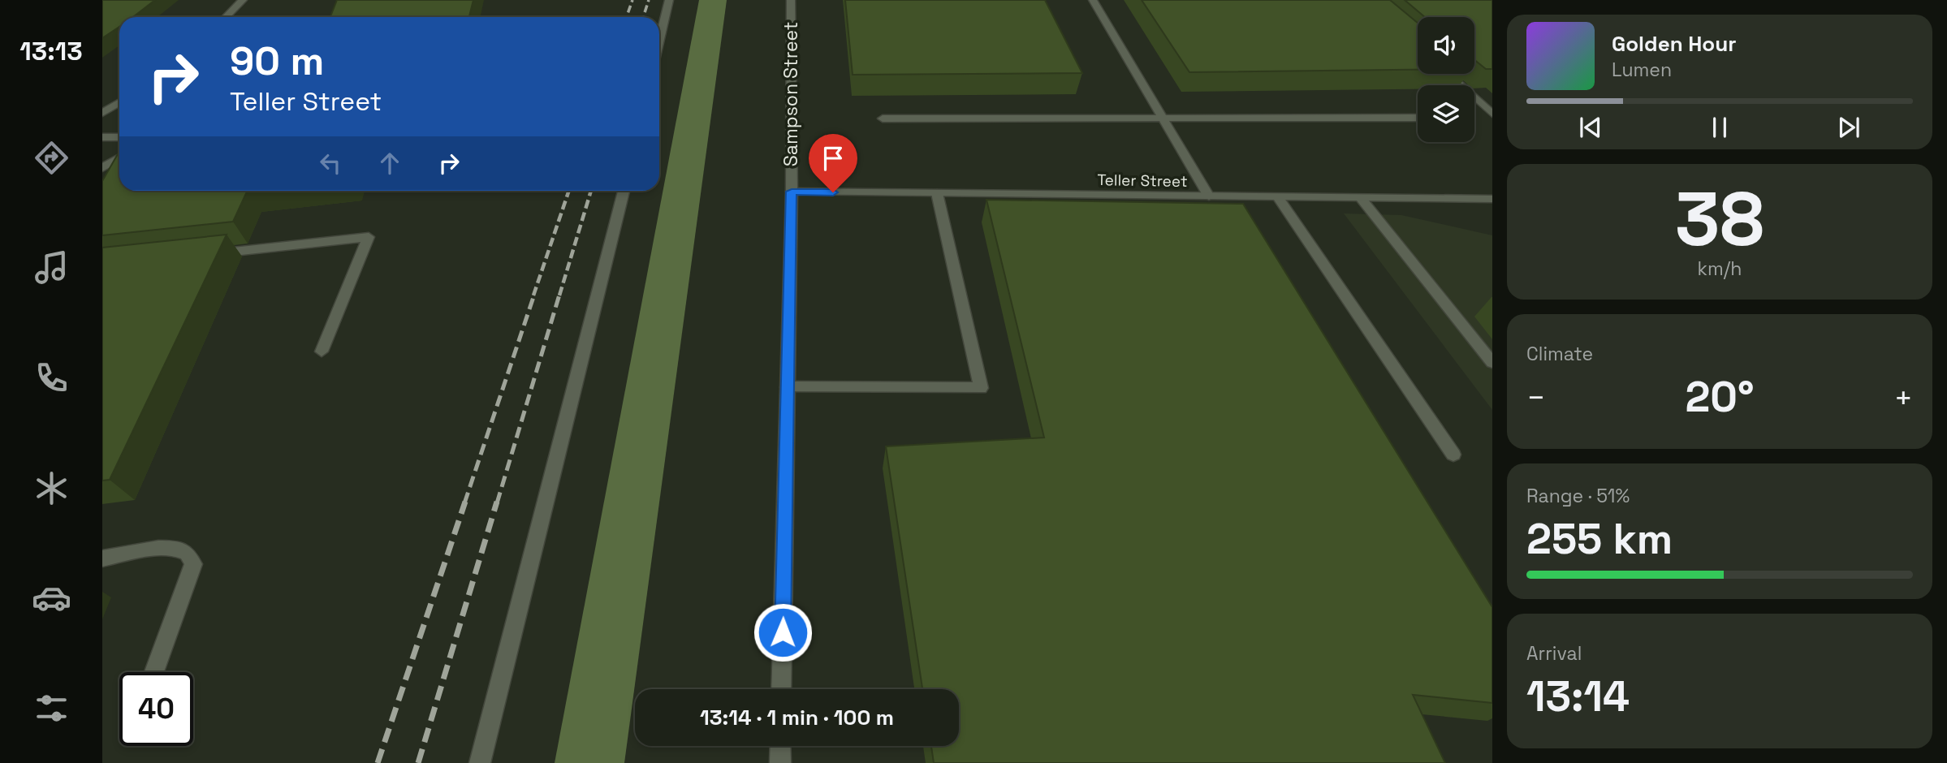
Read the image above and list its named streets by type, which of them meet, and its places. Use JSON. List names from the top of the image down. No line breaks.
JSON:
{"streets":{"street":["Sampson Street","Teller Street"]},"crossings":[["Sampson Street","Teller Street"]],"page":{"tabs":"13:13","turn":["90 m","Teller Street"],"song":["Golden Hour","Lumen"],"tile":[["38","km/h"],"Climate",["Range · 51%","255 km"],["Arrival","13:14"]],"heat":["−","20°","+"],"limit":"40","trip":"13:14 · 1 min · 100 m"}}
